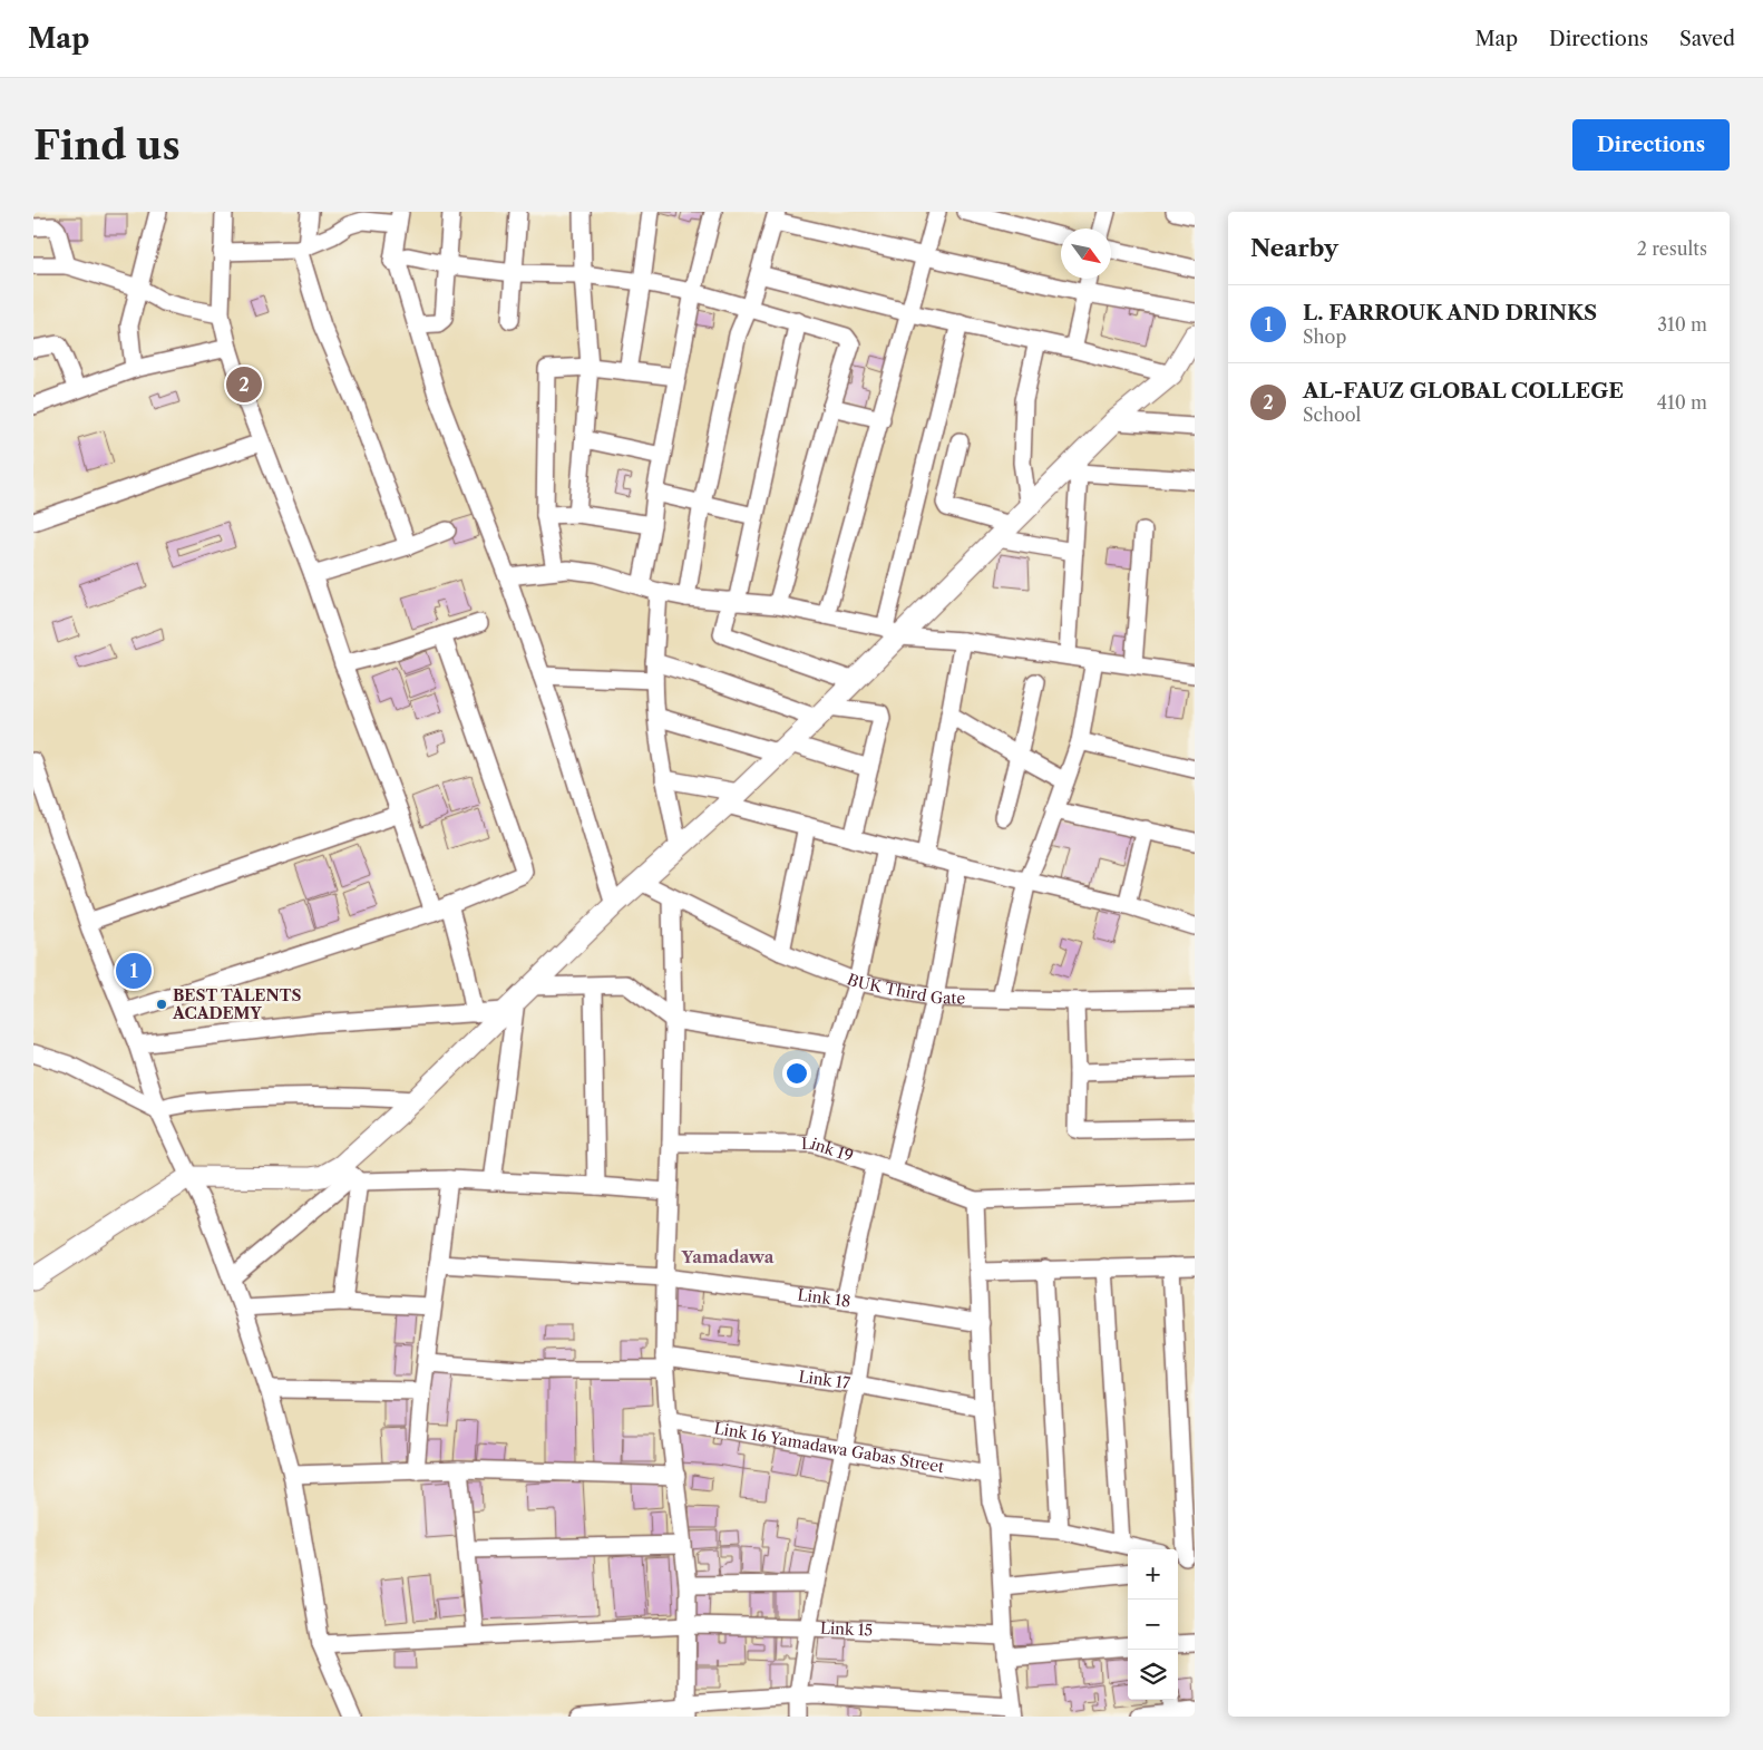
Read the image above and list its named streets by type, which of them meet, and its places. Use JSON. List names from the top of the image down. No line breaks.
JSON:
{"streets":{"street":["BUK Third Gate","Link 19","Link 18","Link 17","Link 16 Yamadawa Gabas Street","Link 15"]},"districts":["Yamadawa"],"places":["BEST TALENTS ACADEMY"],"north":"bottom right","page":{"header":"Map","nav":["Map","Directions","Saved"],"buttons":"Directions","title":"Find us","heading":["Nearby","2 results"],"list":[{"mark":"1","name":"L. FARROUK AND DRINKS","note":"Shop","value":"310 m"},{"mark":"2","name":"AL-FAUZ GLOBAL COLLEGE","note":"School","value":"410 m"}],"pins":["2","1"],"map_buttons":["+","−"]}}
